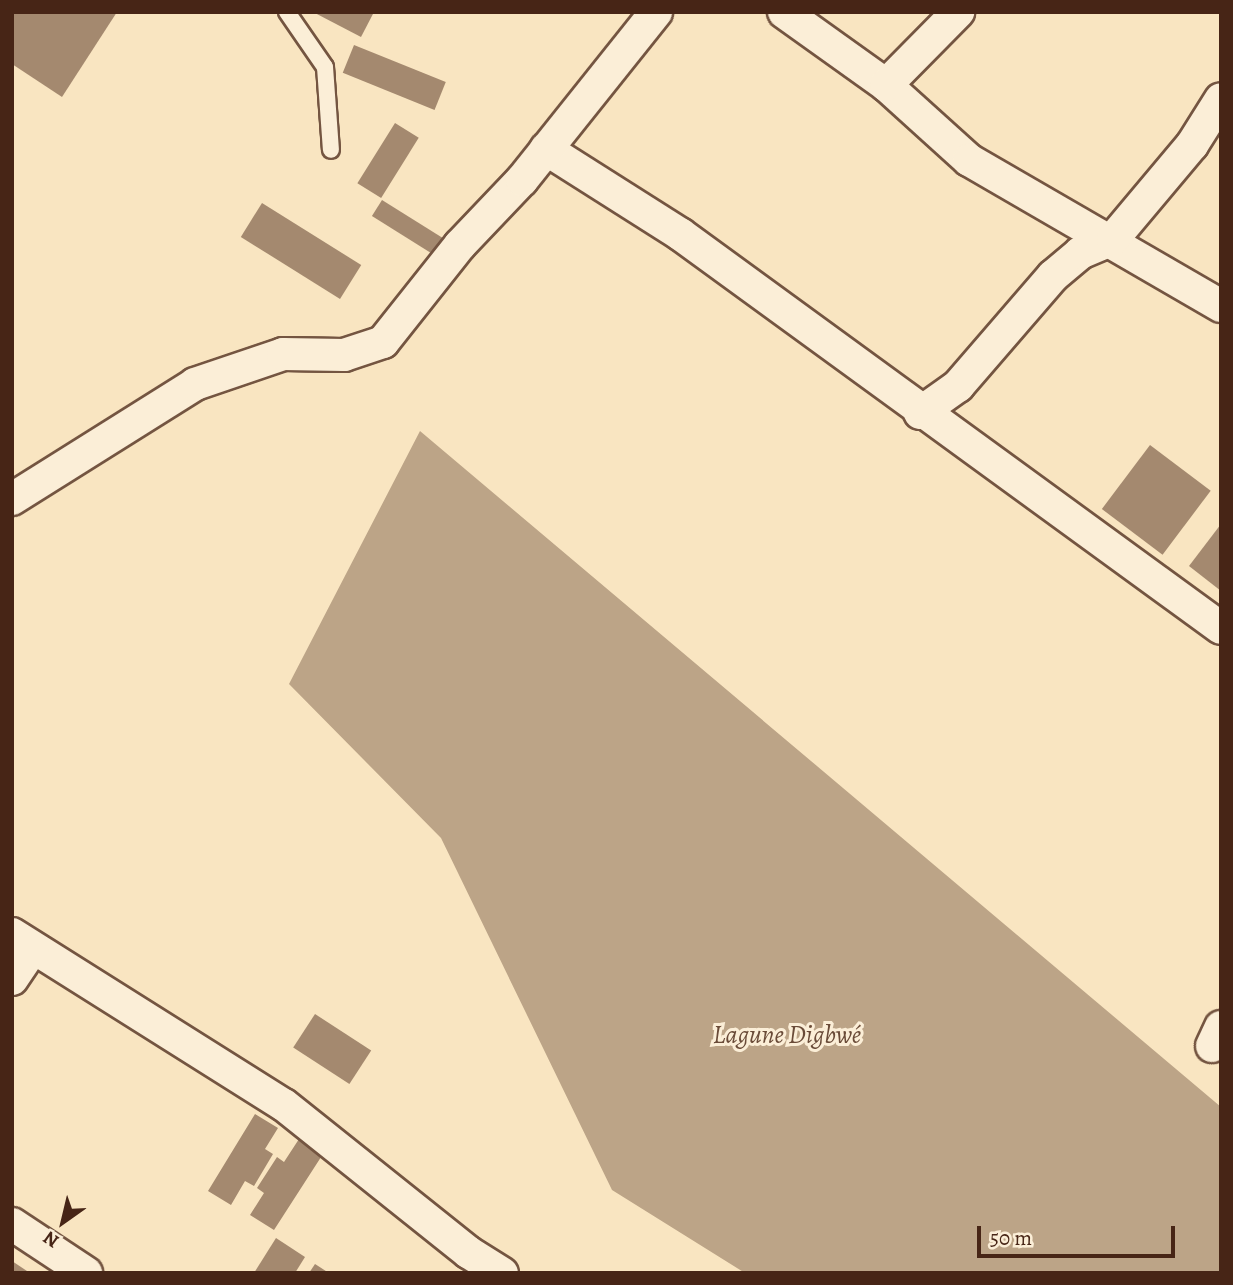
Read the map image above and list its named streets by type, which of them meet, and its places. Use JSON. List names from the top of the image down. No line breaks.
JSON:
{"water":["Lagune Digbwé"],"scale_bar":"50 m","north":"bottom left"}
